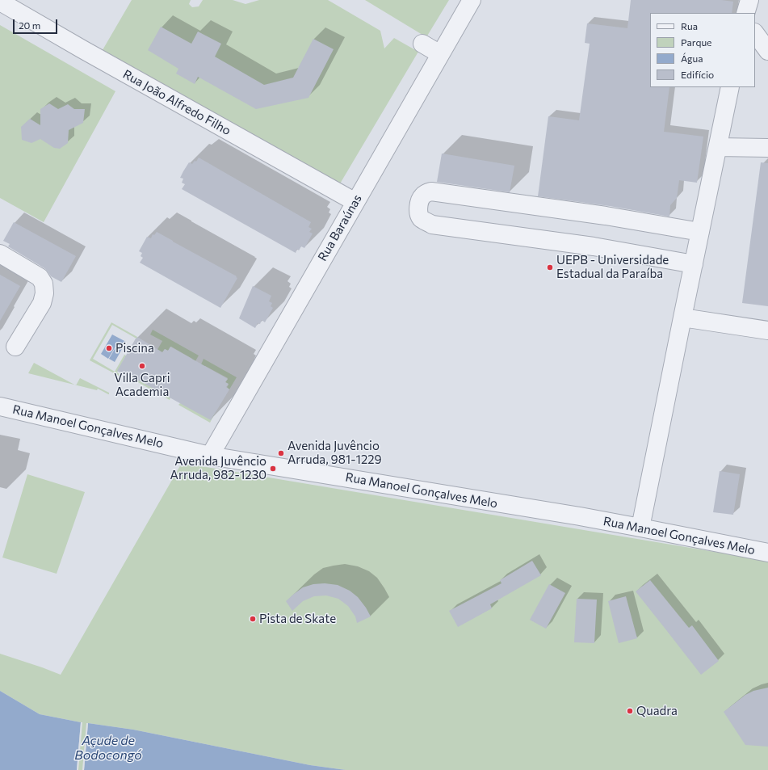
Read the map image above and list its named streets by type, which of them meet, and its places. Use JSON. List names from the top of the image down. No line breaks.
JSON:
{"streets":{"street":["Rua João Alfredo Filho","Rua Baraúnas","Rua Manoel Gonçalves Melo"]},"crossings":[["Rua João Alfredo Filho","Rua Baraúnas"],["Rua Baraúnas","Rua Manoel Gonçalves Melo"]],"water":["Açude de Bodocongó"],"places":["UEPB - Universidade Estadual da Paraíba","Piscina","Villa Capri Academia","Avenida Juvêncio Arruda, 981-1229","Avenida Juvêncio Arruda, 982-1230","Pista de Skate","Quadra"],"legend":["Rua","Parque","Água","Edifício"],"scale_bar":"20 m"}
